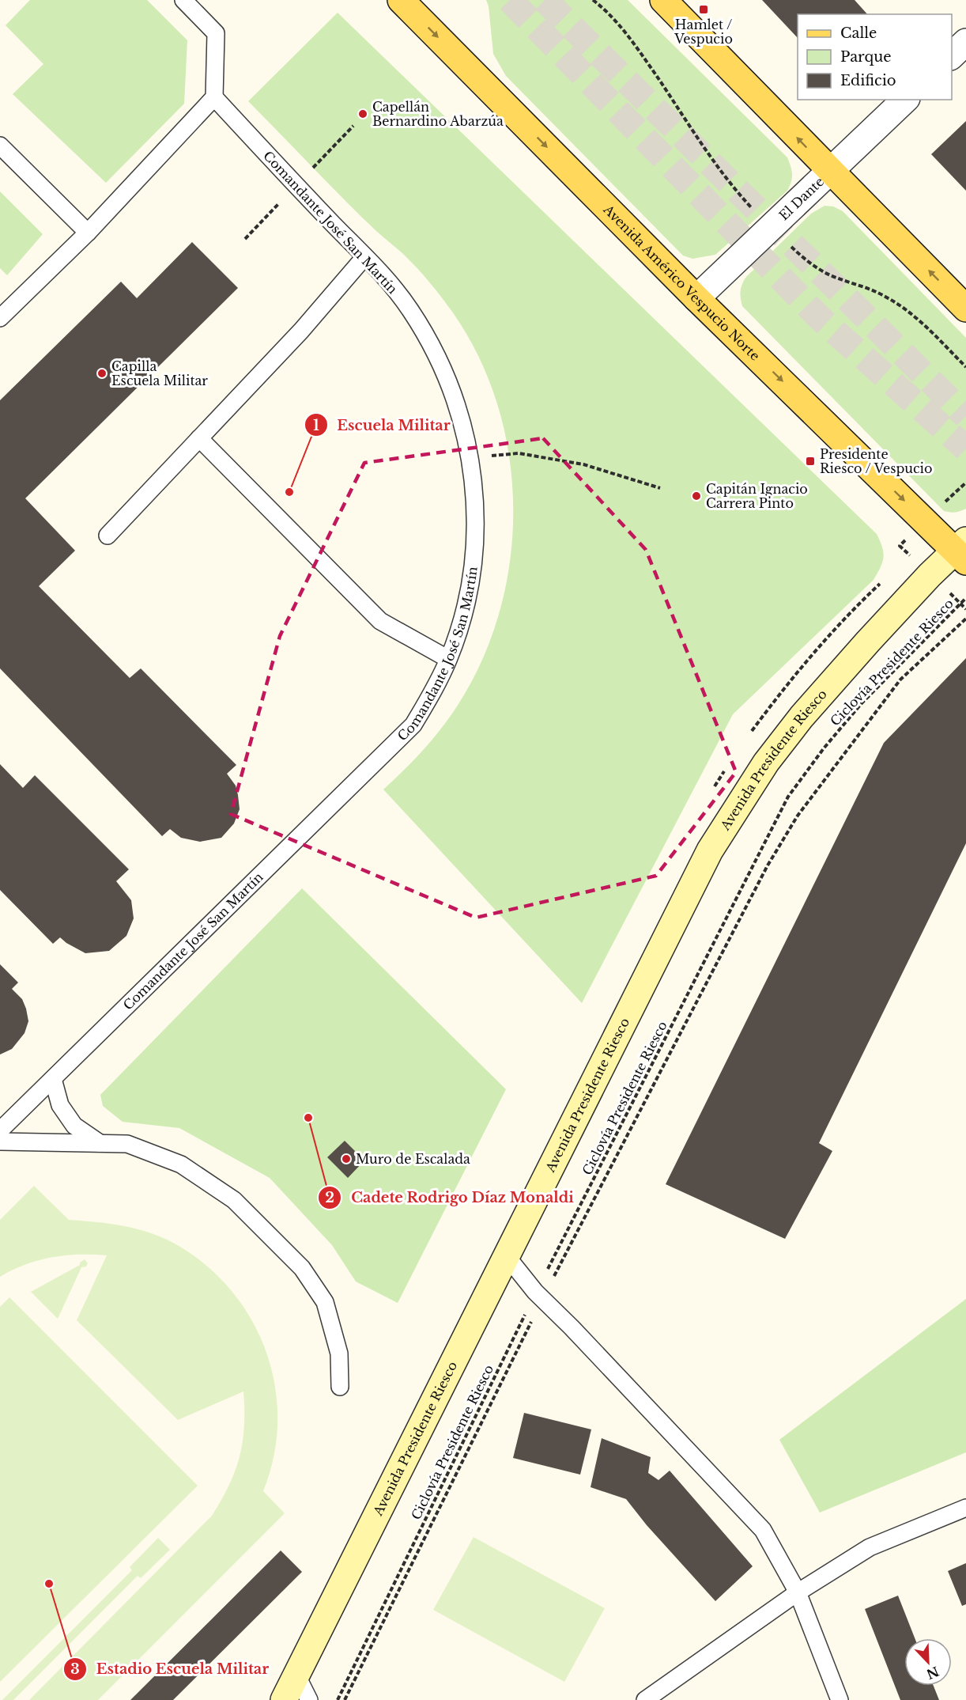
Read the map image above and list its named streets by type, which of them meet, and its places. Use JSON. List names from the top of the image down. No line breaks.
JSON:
{"streets":{"main road":["Avenida Américo Vespucio Norte","Avenida Presidente Riesco"],"street":["El Dante"],"lane":["Comandante José San Martín"],"path":["Ciclovía Presidente Riesco"]},"crossings":[["El Dante","Avenida Américo Vespucio Norte"],["Avenida Américo Vespucio Norte","Avenida Presidente Riesco"]],"places":{"transit":["Hamlet / Vespucio","Presidente Riesco / Vespucio"],"other":["Capellán Bernardino Abarzúa","Capilla Escuela Militar","Escuela Militar","Capitán Ignacio Carrera Pinto","Cadete Rodrigo Díaz Monaldi","Muro de Escalada","Estadio Escuela Militar"]},"legend":["Calle","Parque","Edificio"],"north":"bottom right"}
